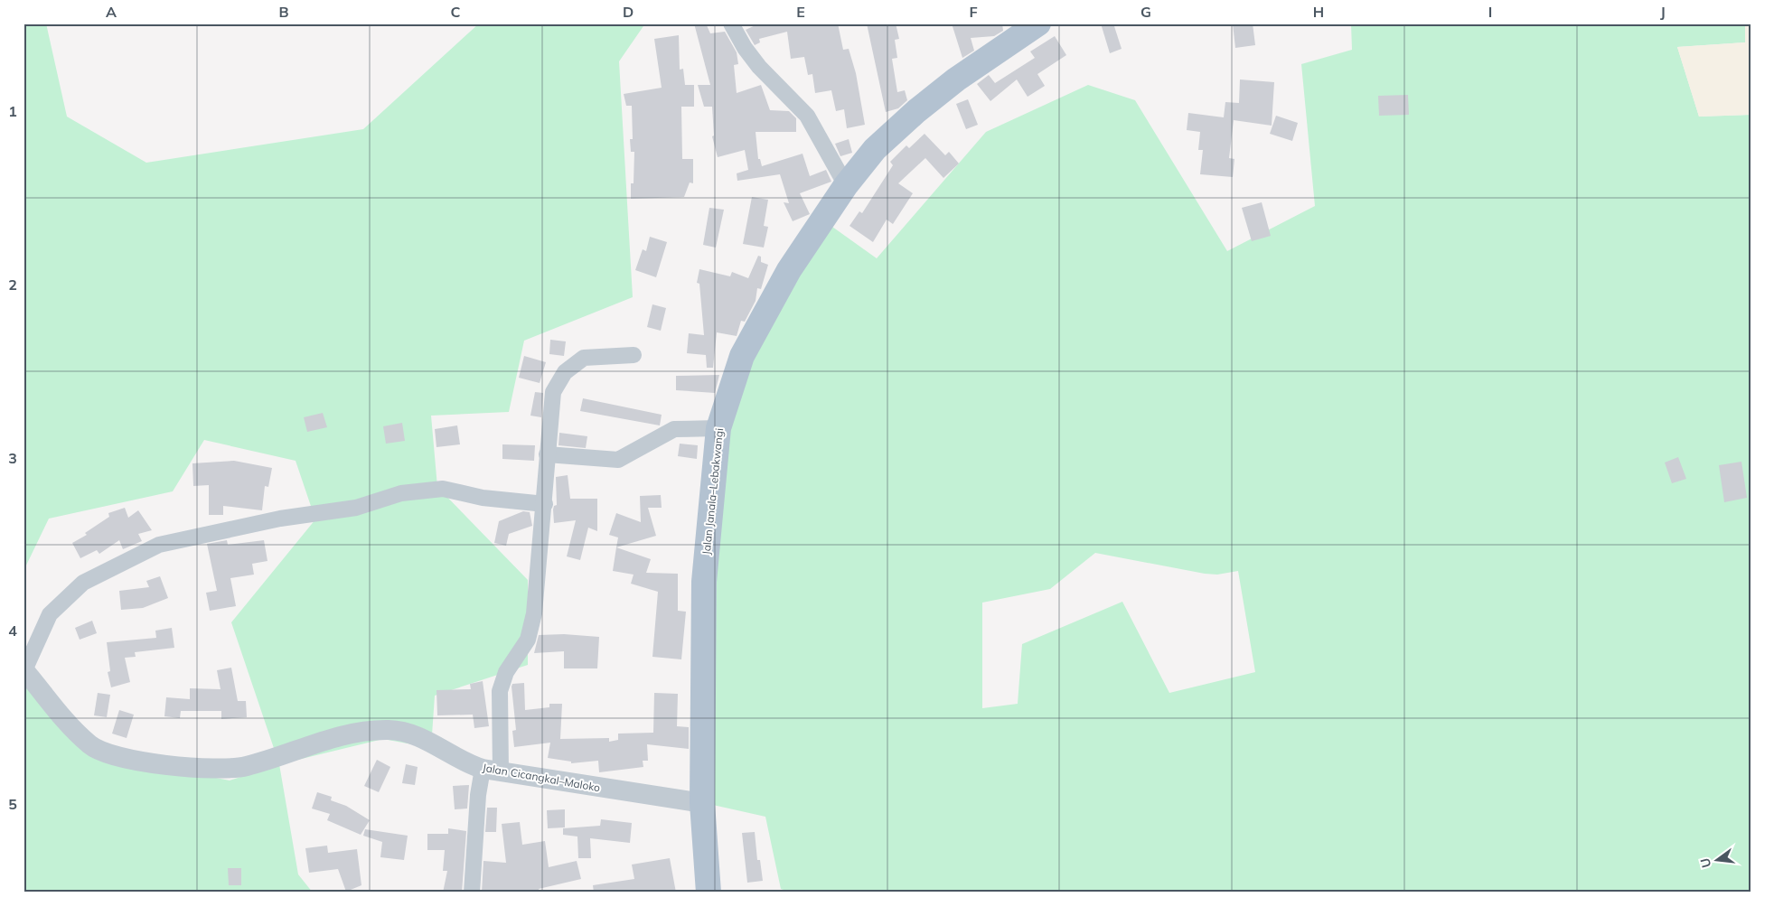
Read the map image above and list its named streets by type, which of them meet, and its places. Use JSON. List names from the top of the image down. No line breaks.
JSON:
{"streets":{"main road":["Jalan Janala–Lebakwangi"],"street":["Jalan Cicangkal–Maloko"]},"crossings":[["Jalan Janala–Lebakwangi","Jalan Cicangkal–Maloko"]],"north":"left","grid":{"columns":["A","B","C","D","E","F","G","H","I","J"],"rows":["1","2","3","4","5"]}}
